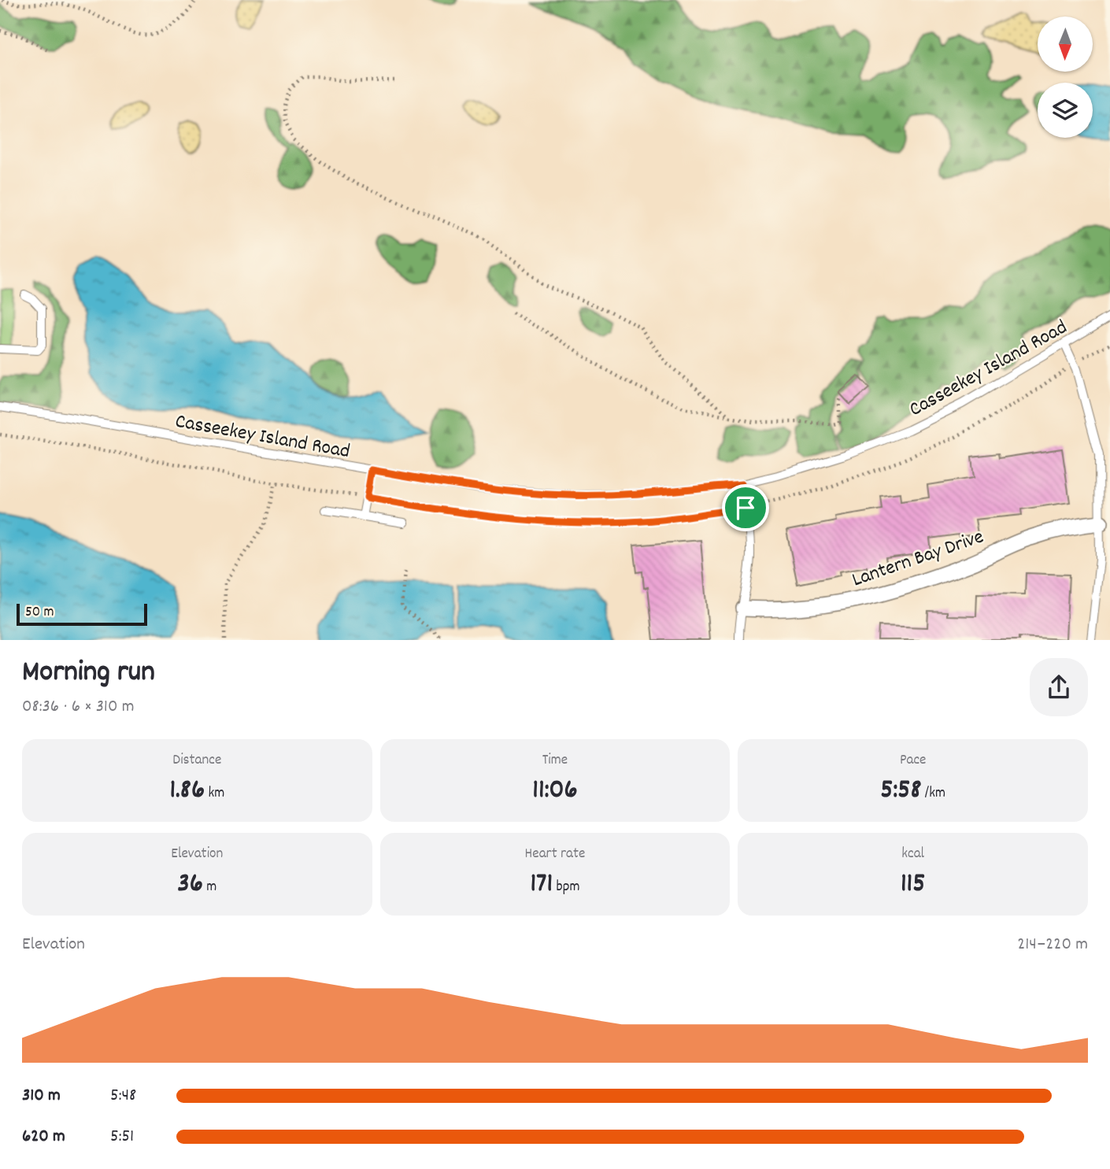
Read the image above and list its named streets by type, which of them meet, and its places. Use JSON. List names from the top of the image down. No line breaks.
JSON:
{"streets":{"street":["Lantern Bay Drive"],"lane":["Casseekey Island Road"]},"scale_bar":"50 m","north":"bottom","page":{"scale":"50 m","heading":["Morning run","08:36 · 6 × 310 m"],"stats":[["Distance","1.86 km"],["Time","11:06"],["Pace","5:58 /km"],["Elevation","36 m"],["Heart rate","171 bpm"],["kcal","115"]],"chart":["Elevation","214–220 m"],"list":[{"name":"310 m","note":"5:48"},{"name":"620 m","note":"5:51"}]}}
